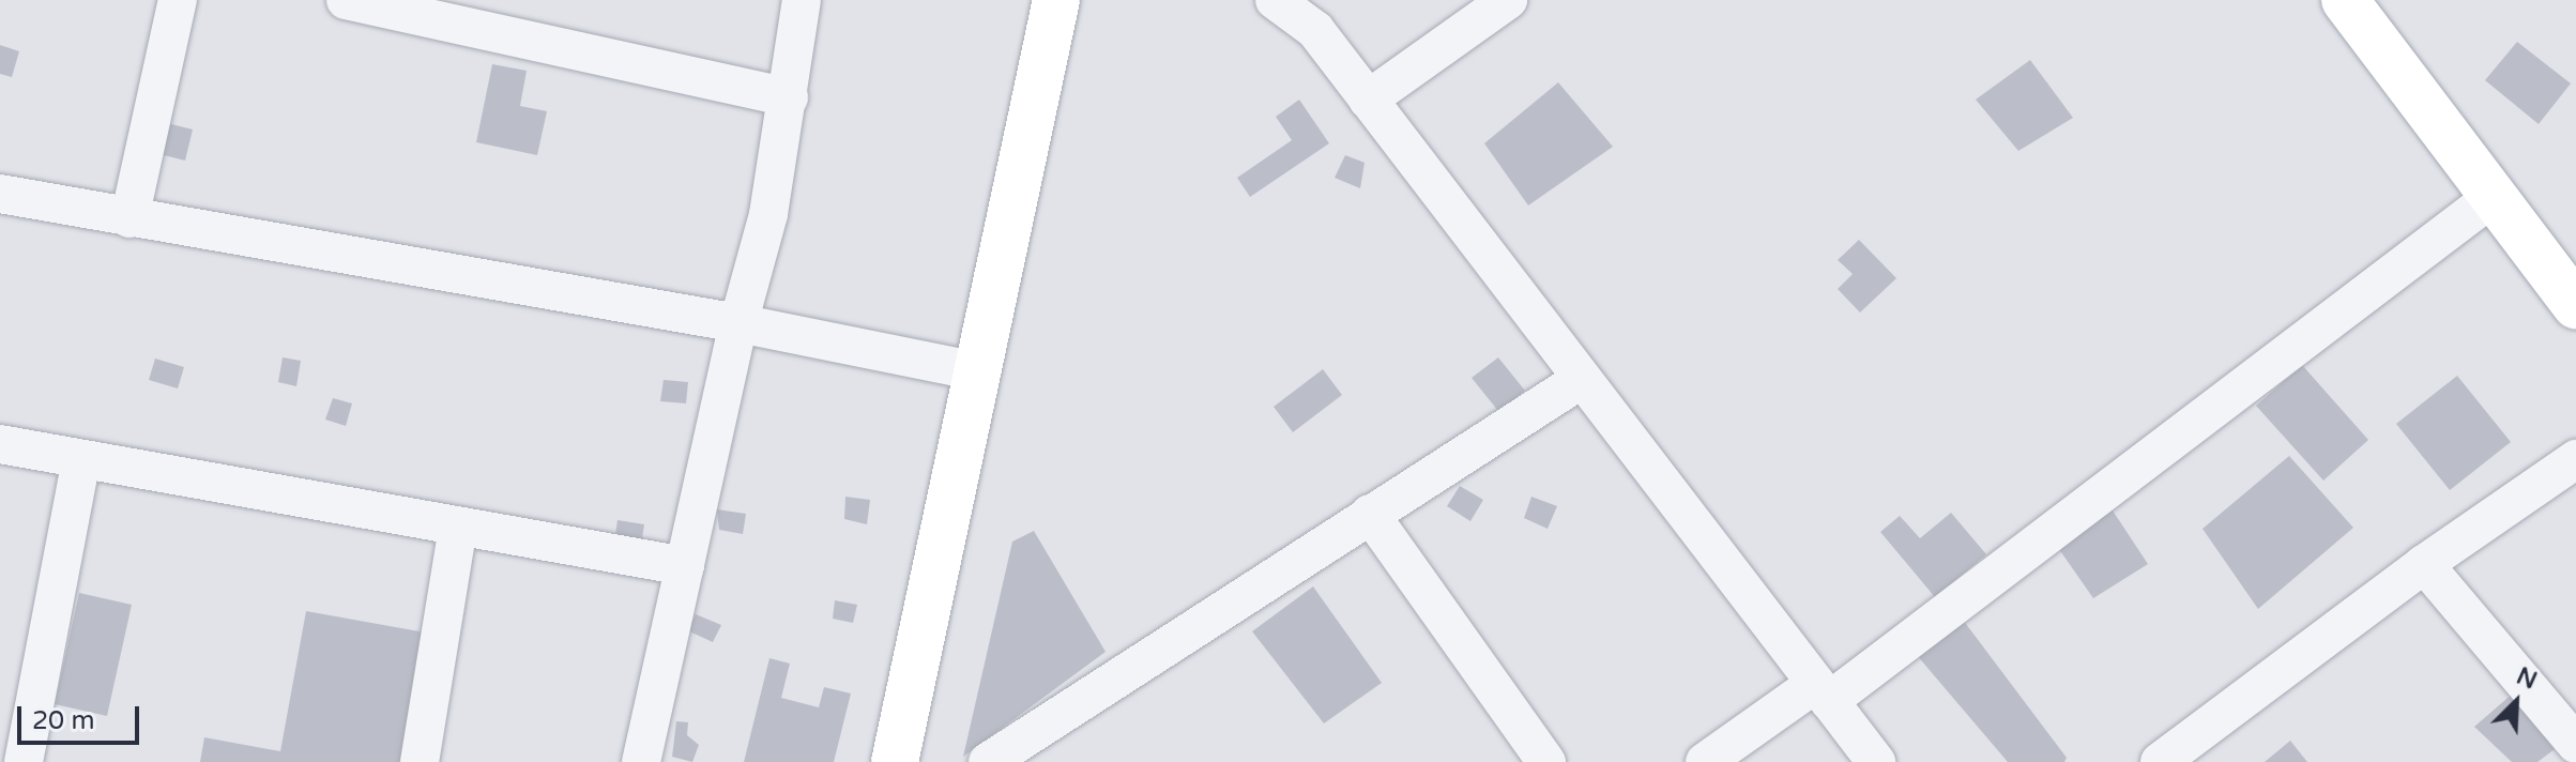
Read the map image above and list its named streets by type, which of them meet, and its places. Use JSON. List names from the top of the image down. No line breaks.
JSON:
{"scale_bar":"20 m","north":"top right"}
